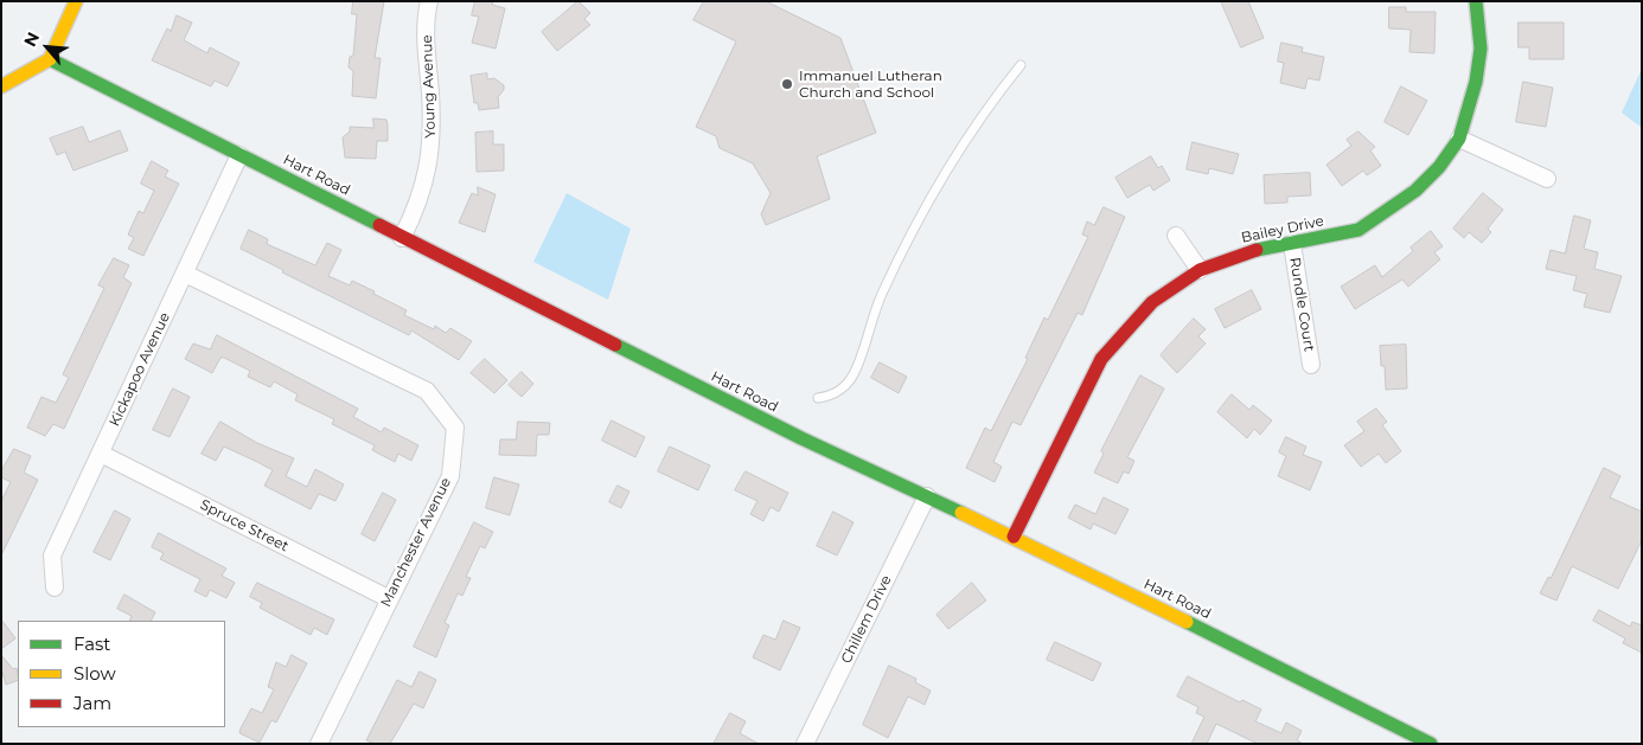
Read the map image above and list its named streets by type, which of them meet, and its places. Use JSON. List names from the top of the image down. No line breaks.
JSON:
{"streets":{"street":["Young Avenue","Hart Road","Bailey Drive","Rundle Court","Kickapoo Avenue","Spruce Street","Manchester Avenue","Chillem Drive"]},"crossings":[["Young Avenue","Hart Road"],["Hart Road","Bailey Drive"],["Hart Road","Kickapoo Avenue"],["Hart Road","Chillem Drive"],["Bailey Drive","Rundle Court"],["Kickapoo Avenue","Spruce Street"],["Kickapoo Avenue","Manchester Avenue"],["Spruce Street","Manchester Avenue"]],"places":["Immanuel Lutheran Church and School"],"legend":["Fast","Slow","Jam"],"north":"top left"}
